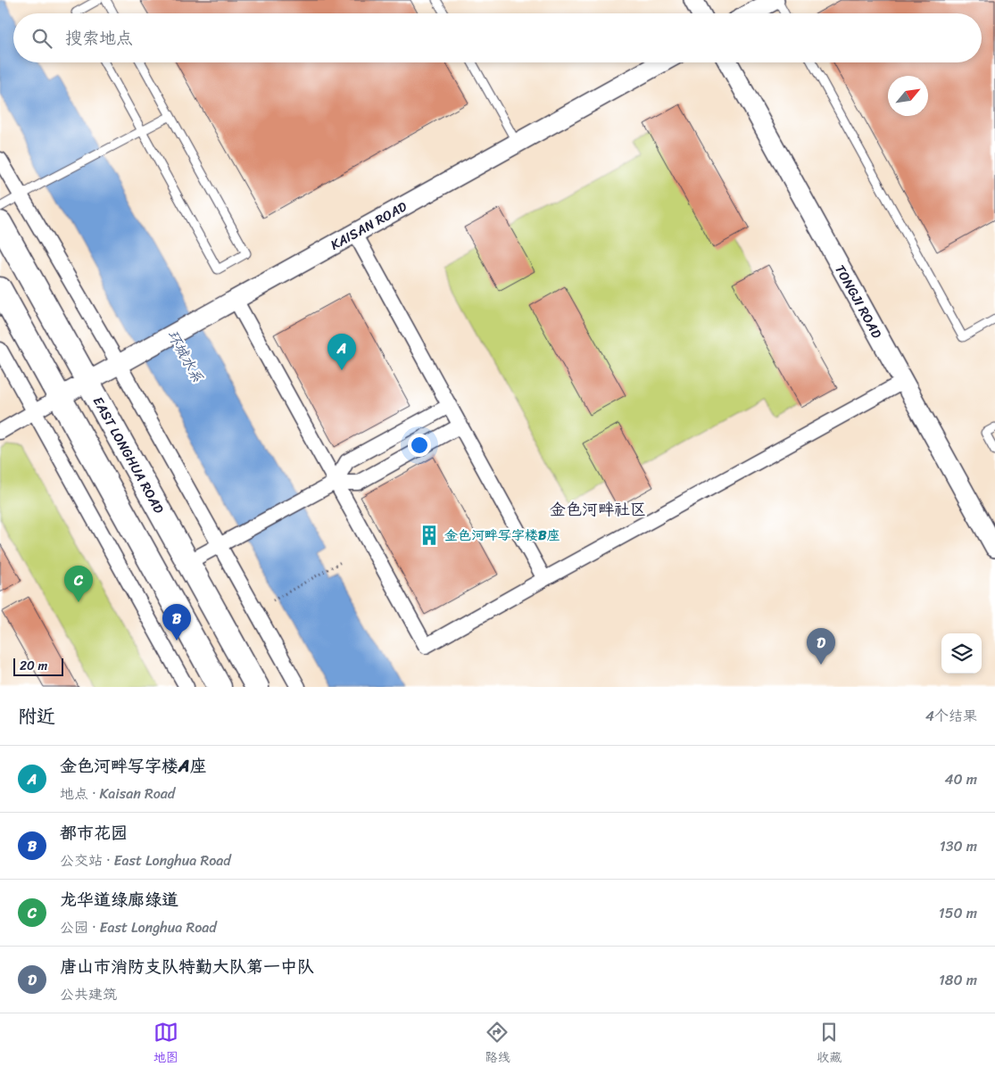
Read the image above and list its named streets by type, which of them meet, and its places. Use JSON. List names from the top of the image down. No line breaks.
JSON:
{"streets":{"main road":["EAST LONGHUA ROAD"],"street":["KAISAN ROAD","TONGJI ROAD"]},"crossings":[["KAISAN ROAD","EAST LONGHUA ROAD"]],"districts":["金色河畔社区"],"water":["环城水系"],"places":{"building":["金色河畔写字楼B座"]},"scale_bar":"20 m","north":"top right","page":{"search":"搜索地点","pins":["A","C","B","D"],"scale":"20 m","heading":["附近","4个结果"],"list":[{"mark":"A","name":"金色河畔写字楼A座","note":"地点 · Kaisan Road","value":"40 m"},{"mark":"B","name":"都市花园","note":"公交站 · East Longhua Road","value":"130 m"},{"mark":"C","name":"龙华道绿廊绿道","note":"公园 · East Longhua Road","value":"150 m"},{"mark":"D","name":"唐山市消防支队特勤大队第一中队","note":"公共建筑","value":"180 m"}],"nav":["地图","路线","收藏"]}}
